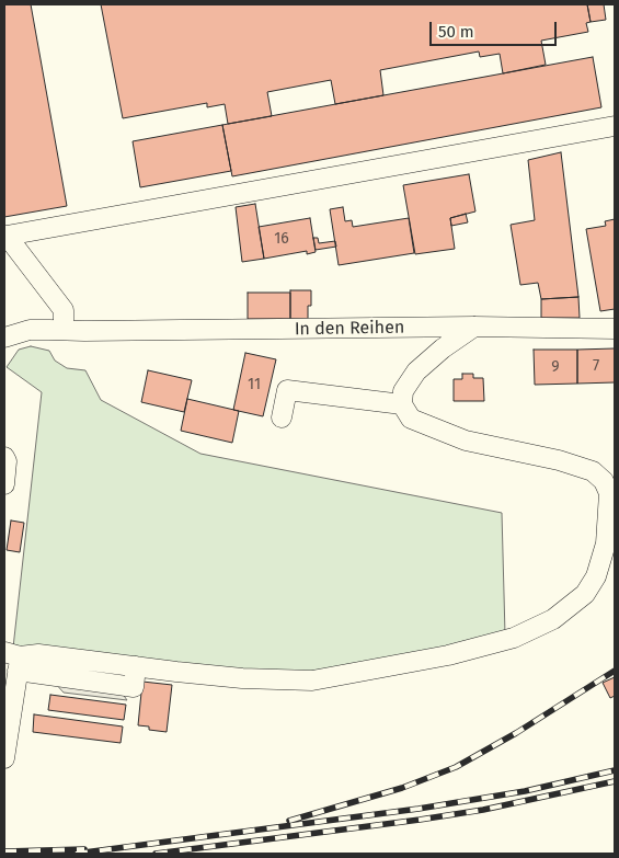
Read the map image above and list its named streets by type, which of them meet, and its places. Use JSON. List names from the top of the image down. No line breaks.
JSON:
{"streets":{"street":["In den Reihen"]},"house_numbers":["16","7","9","11"],"scale_bar":"50 m"}
